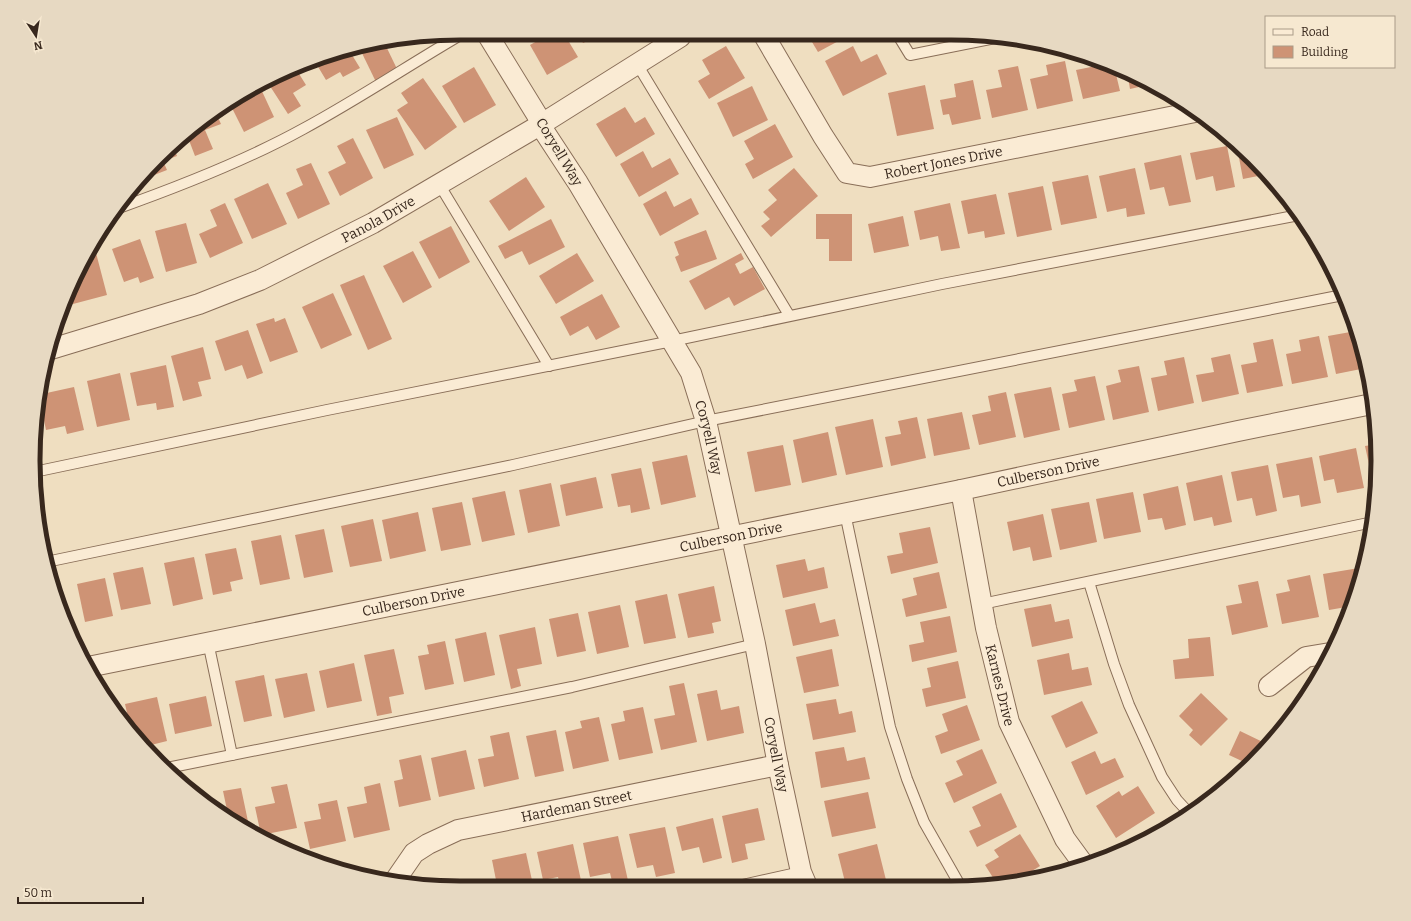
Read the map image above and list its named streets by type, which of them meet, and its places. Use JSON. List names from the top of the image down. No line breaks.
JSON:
{"streets":{"street":["Coryell Way","Robert Jones Drive","Panola Drive","Culberson Drive","Karnes Drive","Hardeman Street"]},"crossings":[["Coryell Way","Panola Drive"],["Coryell Way","Culberson Drive"],["Coryell Way","Hardeman Street"],["Culberson Drive","Karnes Drive"]],"legend":["Road","Building"],"scale_bar":"50 m","north":"bottom"}
